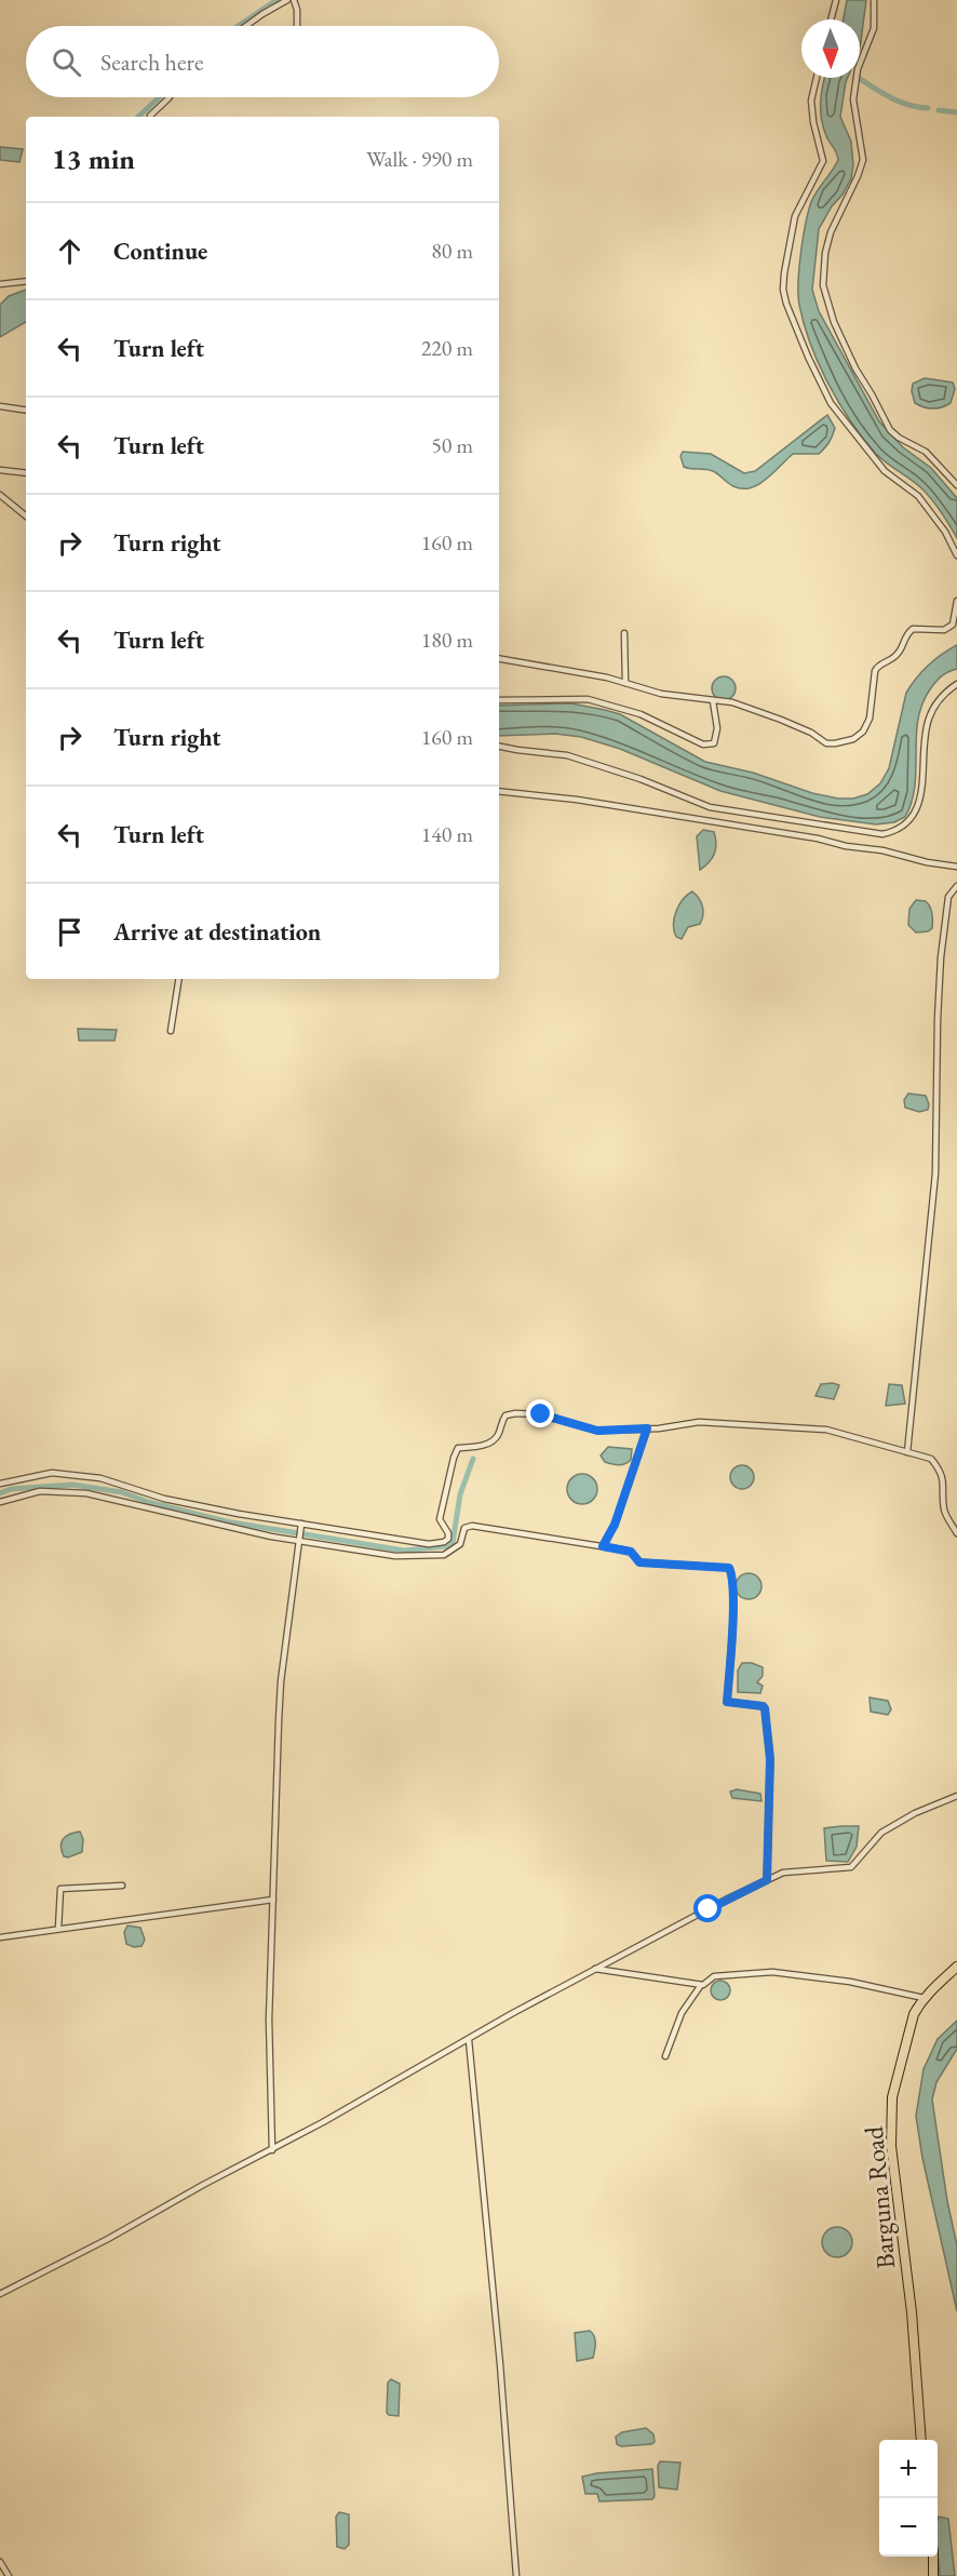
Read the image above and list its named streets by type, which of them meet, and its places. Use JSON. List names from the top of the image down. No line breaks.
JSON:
{"streets":{"main road":["Barguna Road"]},"north":"bottom","page":{"search":"Search here","heading":["13 min","Walk · 990 m"],"list":[["Continue","80 m"],["Turn left","220 m"],["Turn left","50 m"],["Turn right","160 m"],["Turn left","180 m"],["Turn right","160 m"],["Turn left","140 m"],"Arrive at destination"],"map_buttons":["+","−"]}}
